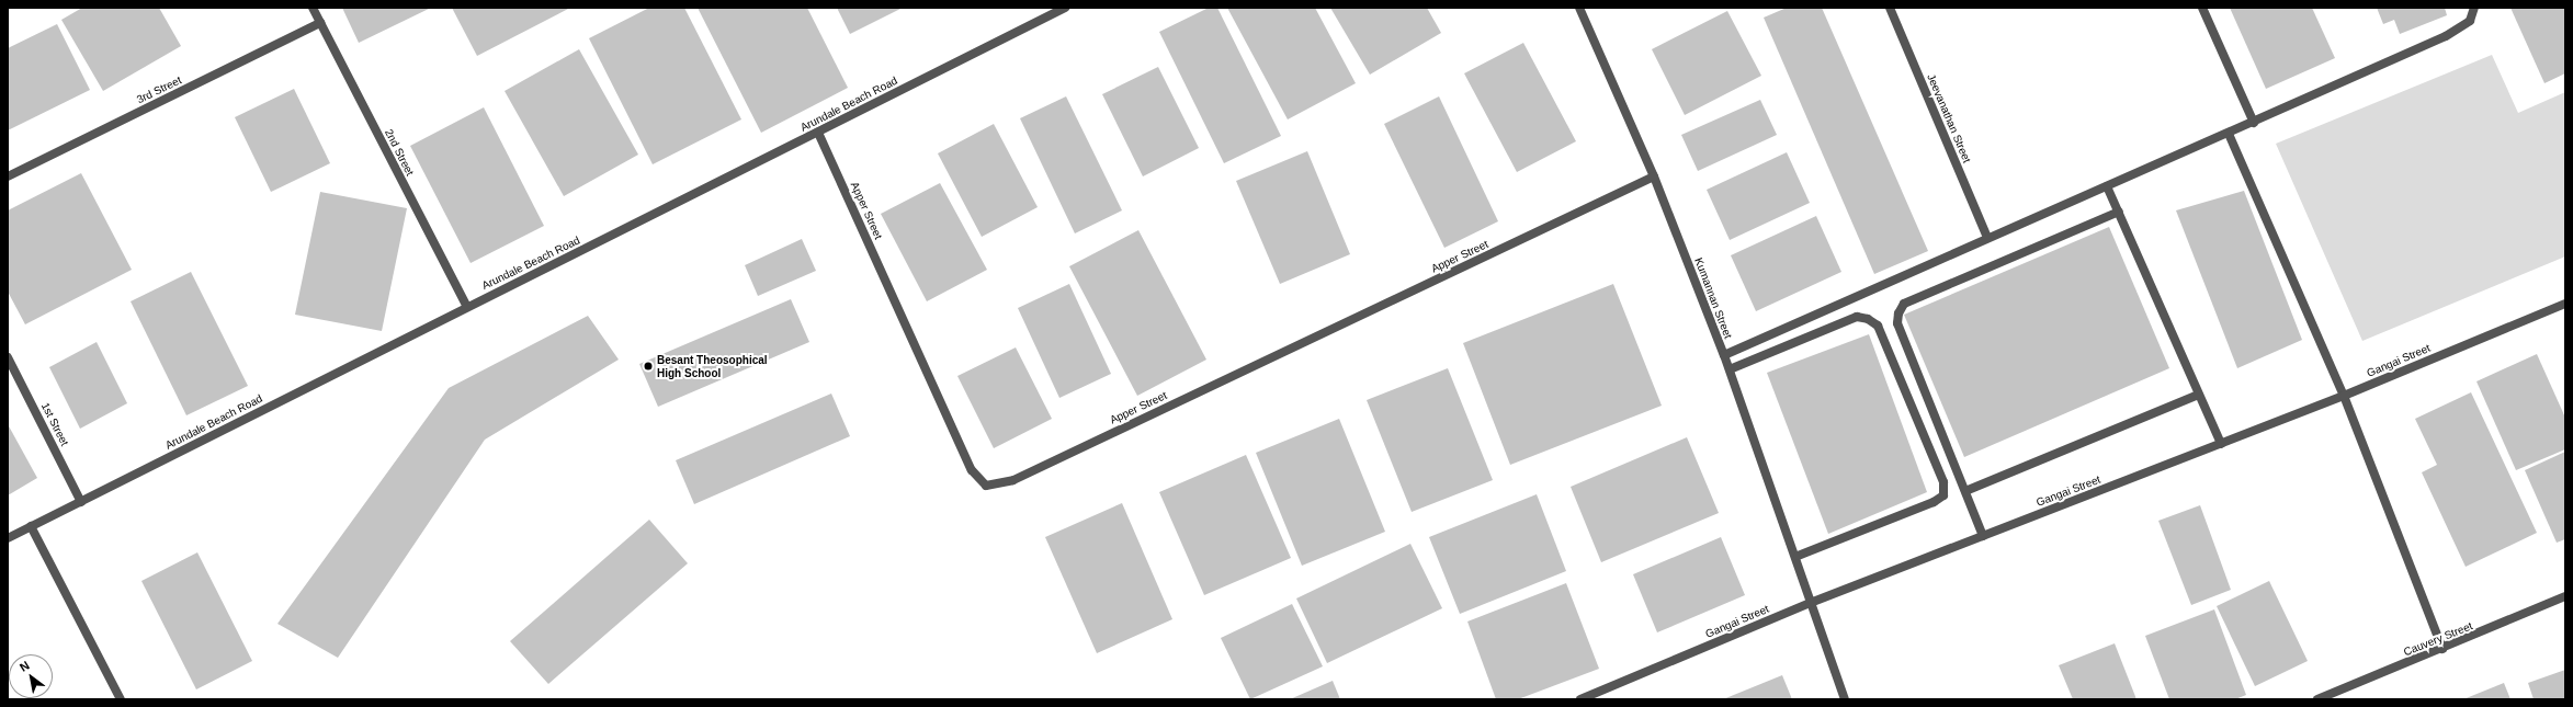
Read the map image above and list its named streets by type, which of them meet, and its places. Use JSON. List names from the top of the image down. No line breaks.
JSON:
{"streets":{"street":["3rd Street","Arundale Beach Road","Jeevanathan Street","2nd Street","Apper Street","Kumannan Street","Gangai Street","1st Street","Cauvery Street"]},"crossings":[["3rd Street","2nd Street"],["Arundale Beach Road","2nd Street"],["Arundale Beach Road","Apper Street"],["Arundale Beach Road","1st Street"],["Apper Street","Kumannan Street"],["Kumannan Street","Gangai Street"]],"places":["Besant Theosophical High School"],"north":"top left"}
